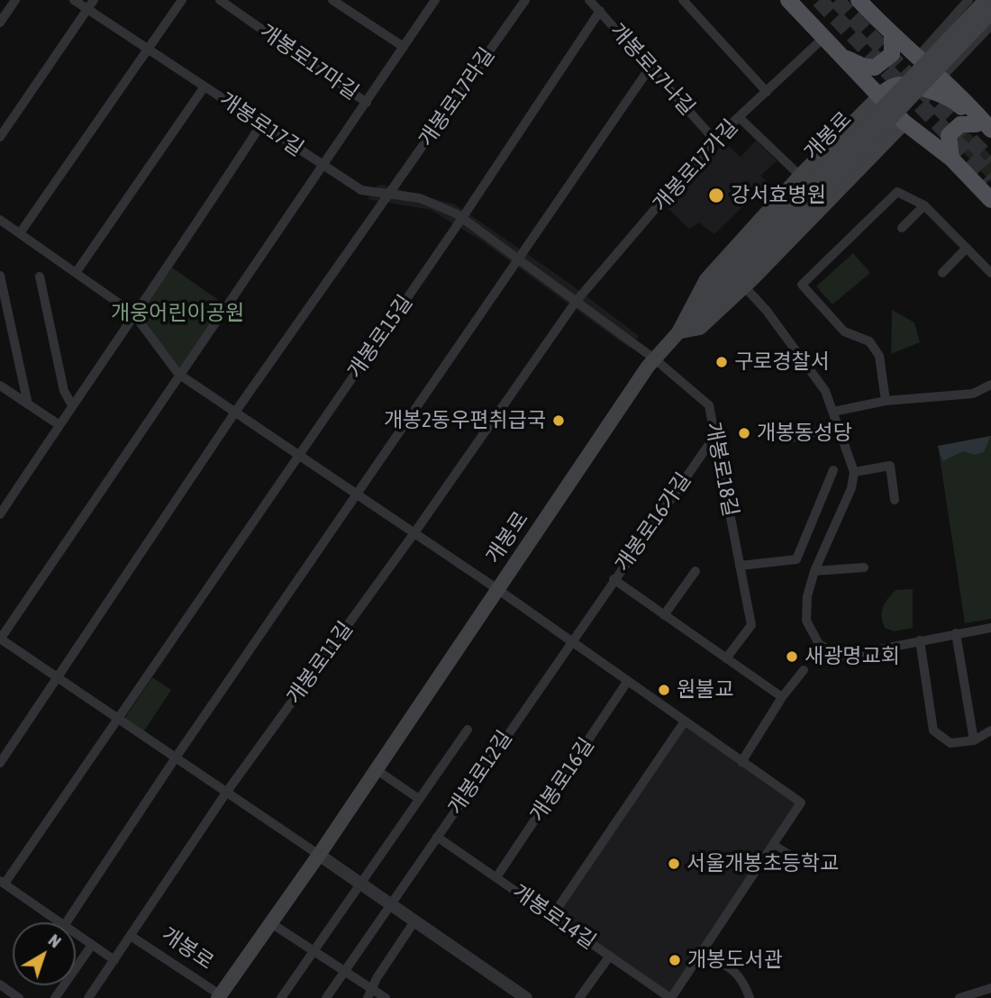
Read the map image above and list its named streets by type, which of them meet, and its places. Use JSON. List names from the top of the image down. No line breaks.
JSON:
{"streets":{"main road":["개봉로"],"street":["개봉로17마길","개봉로17나길","개봉로17라길","개봉로17길","개봉로17가길","개봉로15길","개봉로18길","개봉로16가길","개봉로11길","개봉로12길","개봉로16길","개봉로14길"]},"crossings":[["개봉로17마길","개봉로17길"],["개봉로17나길","개봉로17가길"],["개봉로17라길","개봉로17길"],["개봉로17길","개봉로"],["개봉로17길","개봉로17가길"],["개봉로17길","개봉로15길"],["개봉로17길","개봉로18길"],["개봉로","개봉로18길"],["개봉로","개봉로11길"],["개봉로18길","개봉로16가길"],["개봉로16가길","개봉로12길"],["개봉로12길","개봉로14길"],["개봉로16길","개봉로14길"]],"parks":["개웅어린이공원"],"places":["강서효병원","구로경찰서","개봉2동우편취급국","개봉동성당","새광명교회","원불교","서울개봉초등학교","개봉도서관"],"north":"top right"}
